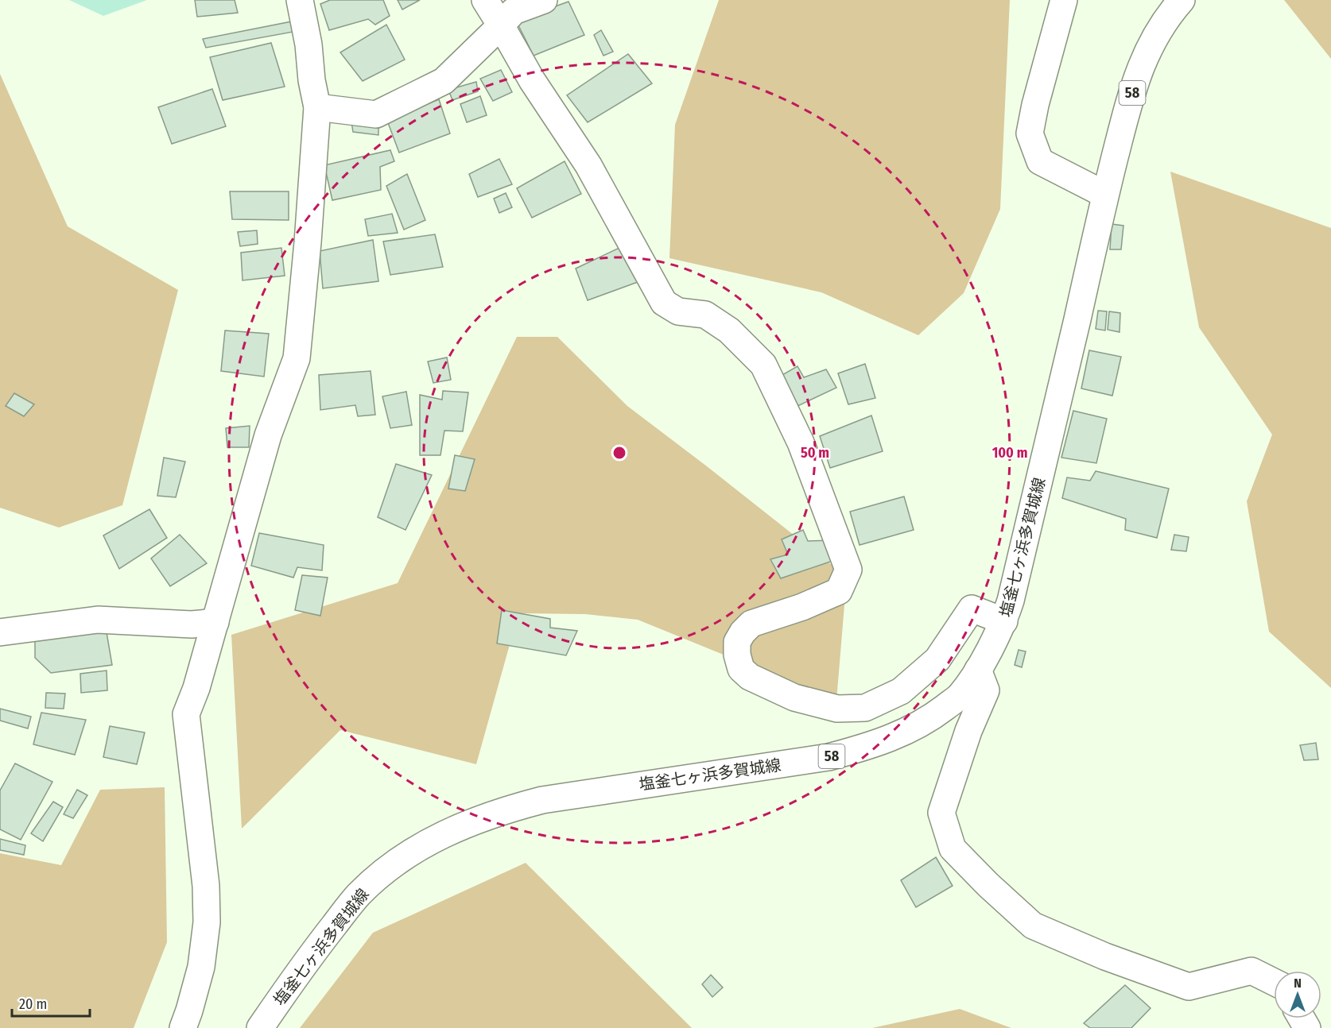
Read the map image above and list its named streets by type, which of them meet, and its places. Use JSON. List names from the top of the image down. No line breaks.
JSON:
{"streets":{"street":["58","塩釜七ヶ浜多賀城線"]},"scale_bar":"20 m","north":"top","rings":["50 m","100 m"]}
